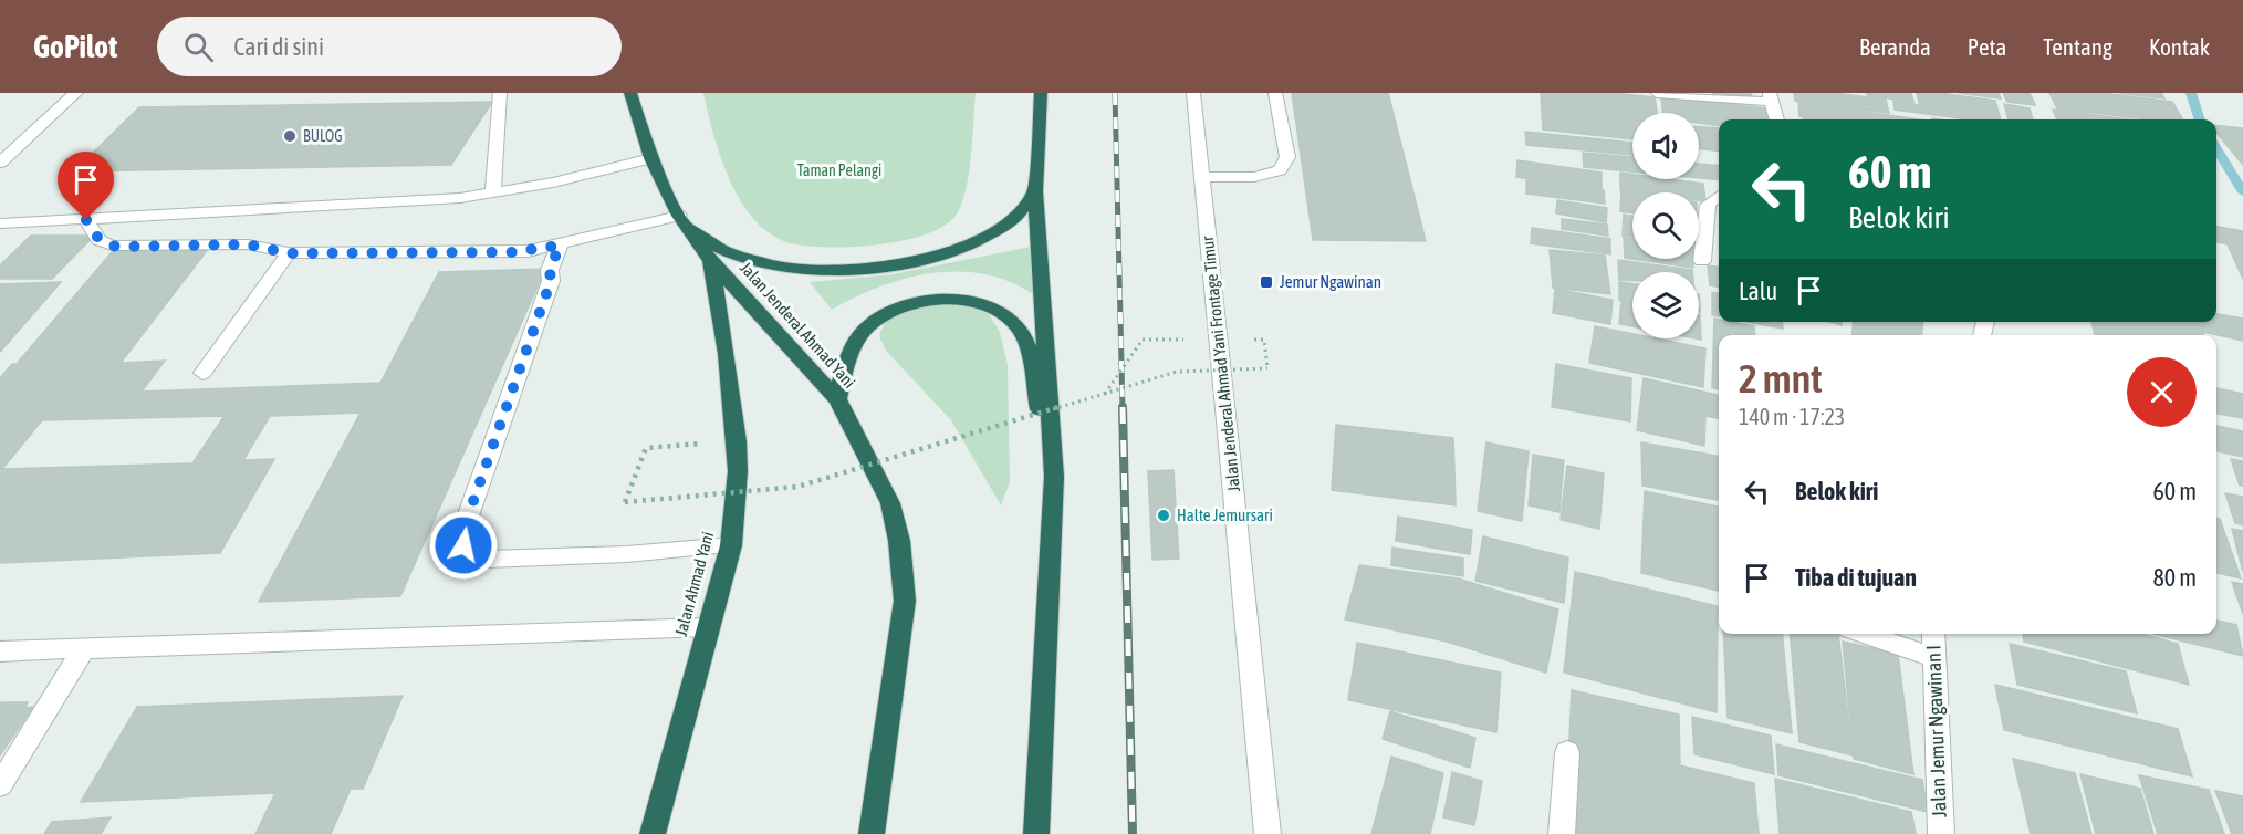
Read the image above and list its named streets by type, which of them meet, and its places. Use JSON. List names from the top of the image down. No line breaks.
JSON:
{"streets":{"highway":["Jalan Jenderal Ahmad Yani","Jalan Ahmad Yani"],"street":["Jalan Jenderal Ahmad Yani Frontage Timur","Jalan Jemur Ngawinan I"]},"crossings":[["Jalan Jenderal Ahmad Yani","Jalan Ahmad Yani"]],"parks":["Taman Pelangi"],"places":{"other":["BULOG","Halte Jemursari"],"transit":["Jemur Ngawinan"]},"page":{"header":"GoPilot","search":"Cari di sini","nav":["Beranda","Peta","Tentang","Kontak"],"turn":["60 m","Belok kiri"],"then":"Lalu","heading":["2 mnt","140 m · 17:23"],"list":[{"name":"Belok kiri","value":"60 m"},{"name":"Tiba di tujuan","value":"80 m"}]}}
